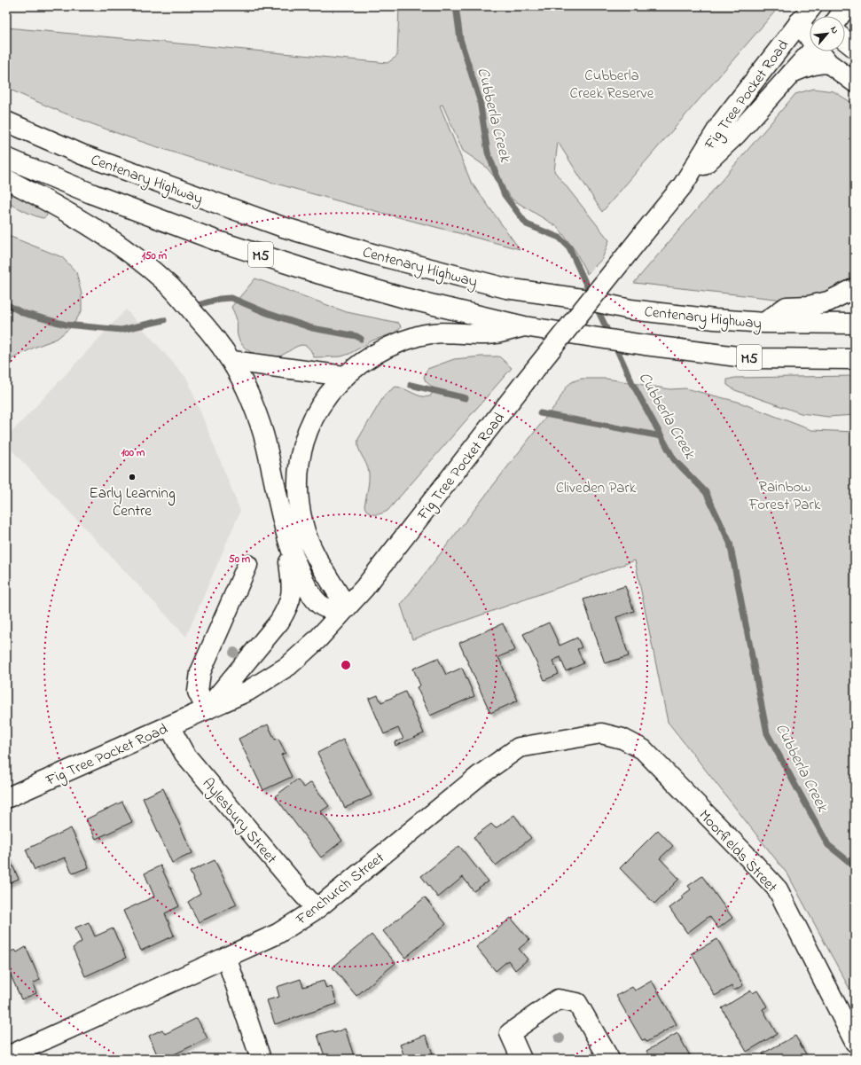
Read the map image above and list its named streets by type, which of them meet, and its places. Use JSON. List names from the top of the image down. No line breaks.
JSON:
{"streets":{"main road":["Fig Tree Pocket Road","Centenary Highway","M5","Aylesbury Street","Moorfields Street","Fenchurch Street"]},"crossings":[["Fig Tree Pocket Road","Aylesbury Street"],["Aylesbury Street","Fenchurch Street"],["Moorfields Street","Fenchurch Street"]],"water":["Cubberla Creek"],"parks":["Cubberla Creek Reserve","Rainbow Forest Park","Cliveden Park"],"places":["Early Learning Centre"],"north":"top right","rings":["150 m","100 m","50 m"]}
